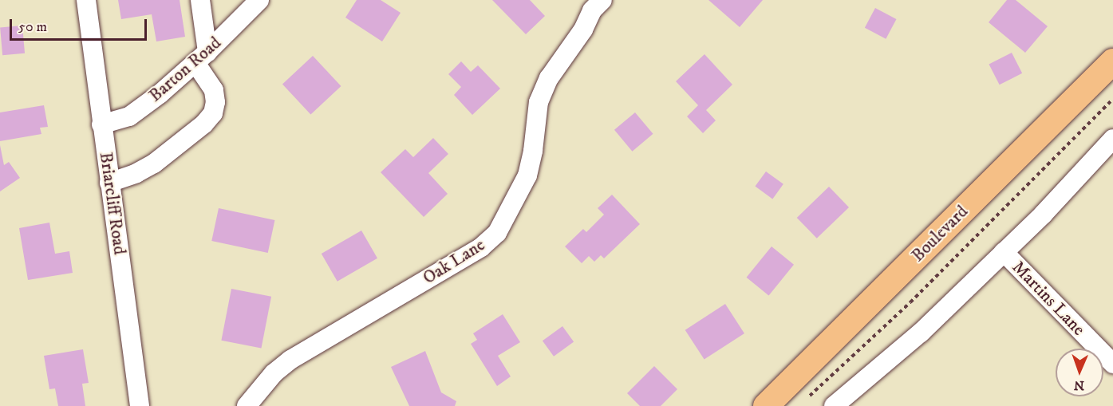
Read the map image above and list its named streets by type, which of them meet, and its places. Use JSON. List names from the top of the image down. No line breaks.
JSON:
{"streets":{"main road":["Boulevard"],"street":["Barton Road","Briarcliff Road","Oak Lane","Martins Lane"]},"crossings":[["Barton Road","Briarcliff Road"]],"scale_bar":"50 m","north":"bottom"}
